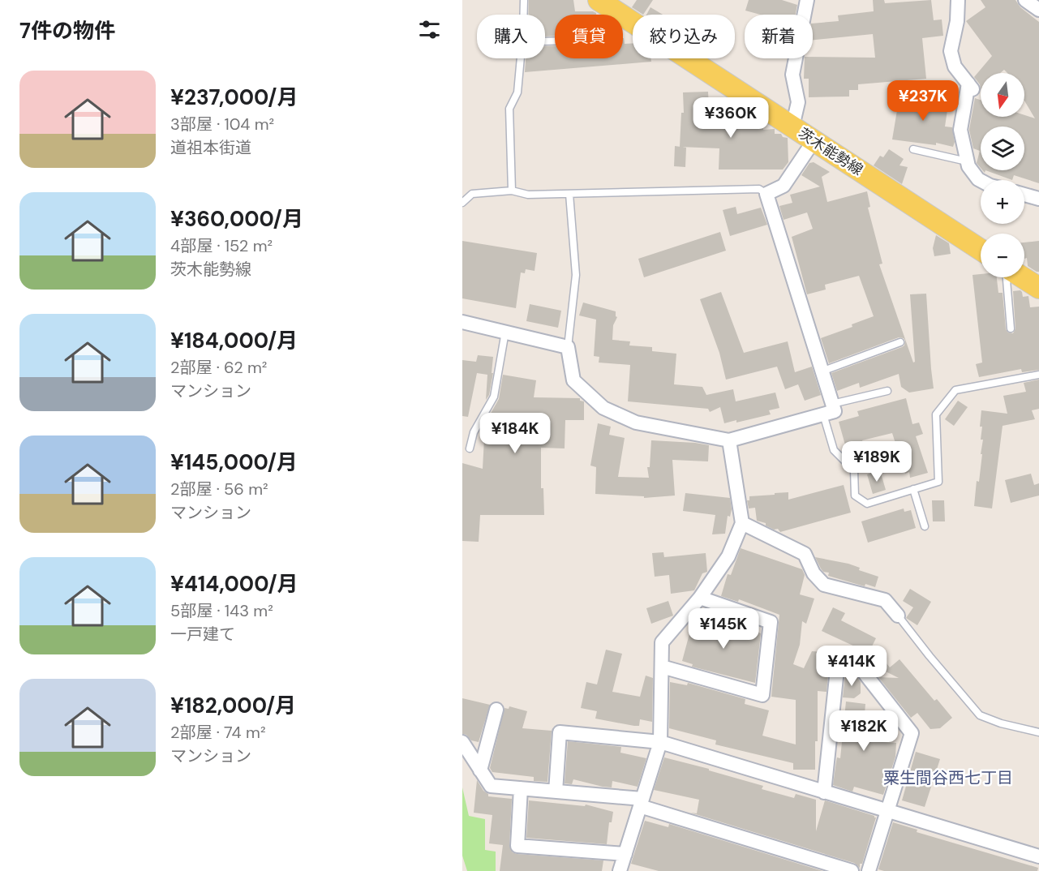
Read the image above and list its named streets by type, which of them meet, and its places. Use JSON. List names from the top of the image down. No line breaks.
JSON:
{"streets":{"main road":["茨木能勢線"]},"districts":["粟生間谷西七丁目"],"north":"bottom","page":{"heading":"7件の物件","chip":["購入","賃貸","絞り込み","新着"],"list":[{"name":"¥237,000/月","note":"3部屋 · 104 m² · 道祖本街道"},{"name":"¥360,000/月","note":"4部屋 · 152 m² · 茨木能勢線"},{"name":"¥184,000/月","note":"2部屋 · 62 m² · マンション"},{"name":"¥145,000/月","note":"2部屋 · 56 m² · マンション"},{"name":"¥414,000/月","note":"5部屋 · 143 m² · 一戸建て"},{"name":"¥182,000/月","note":"2部屋 · 74 m² · マンション"}],"map_buttons":["+","−"],"price":["¥237K","¥360K","¥184K","¥189K","¥145K","¥414K","¥182K"]}}
